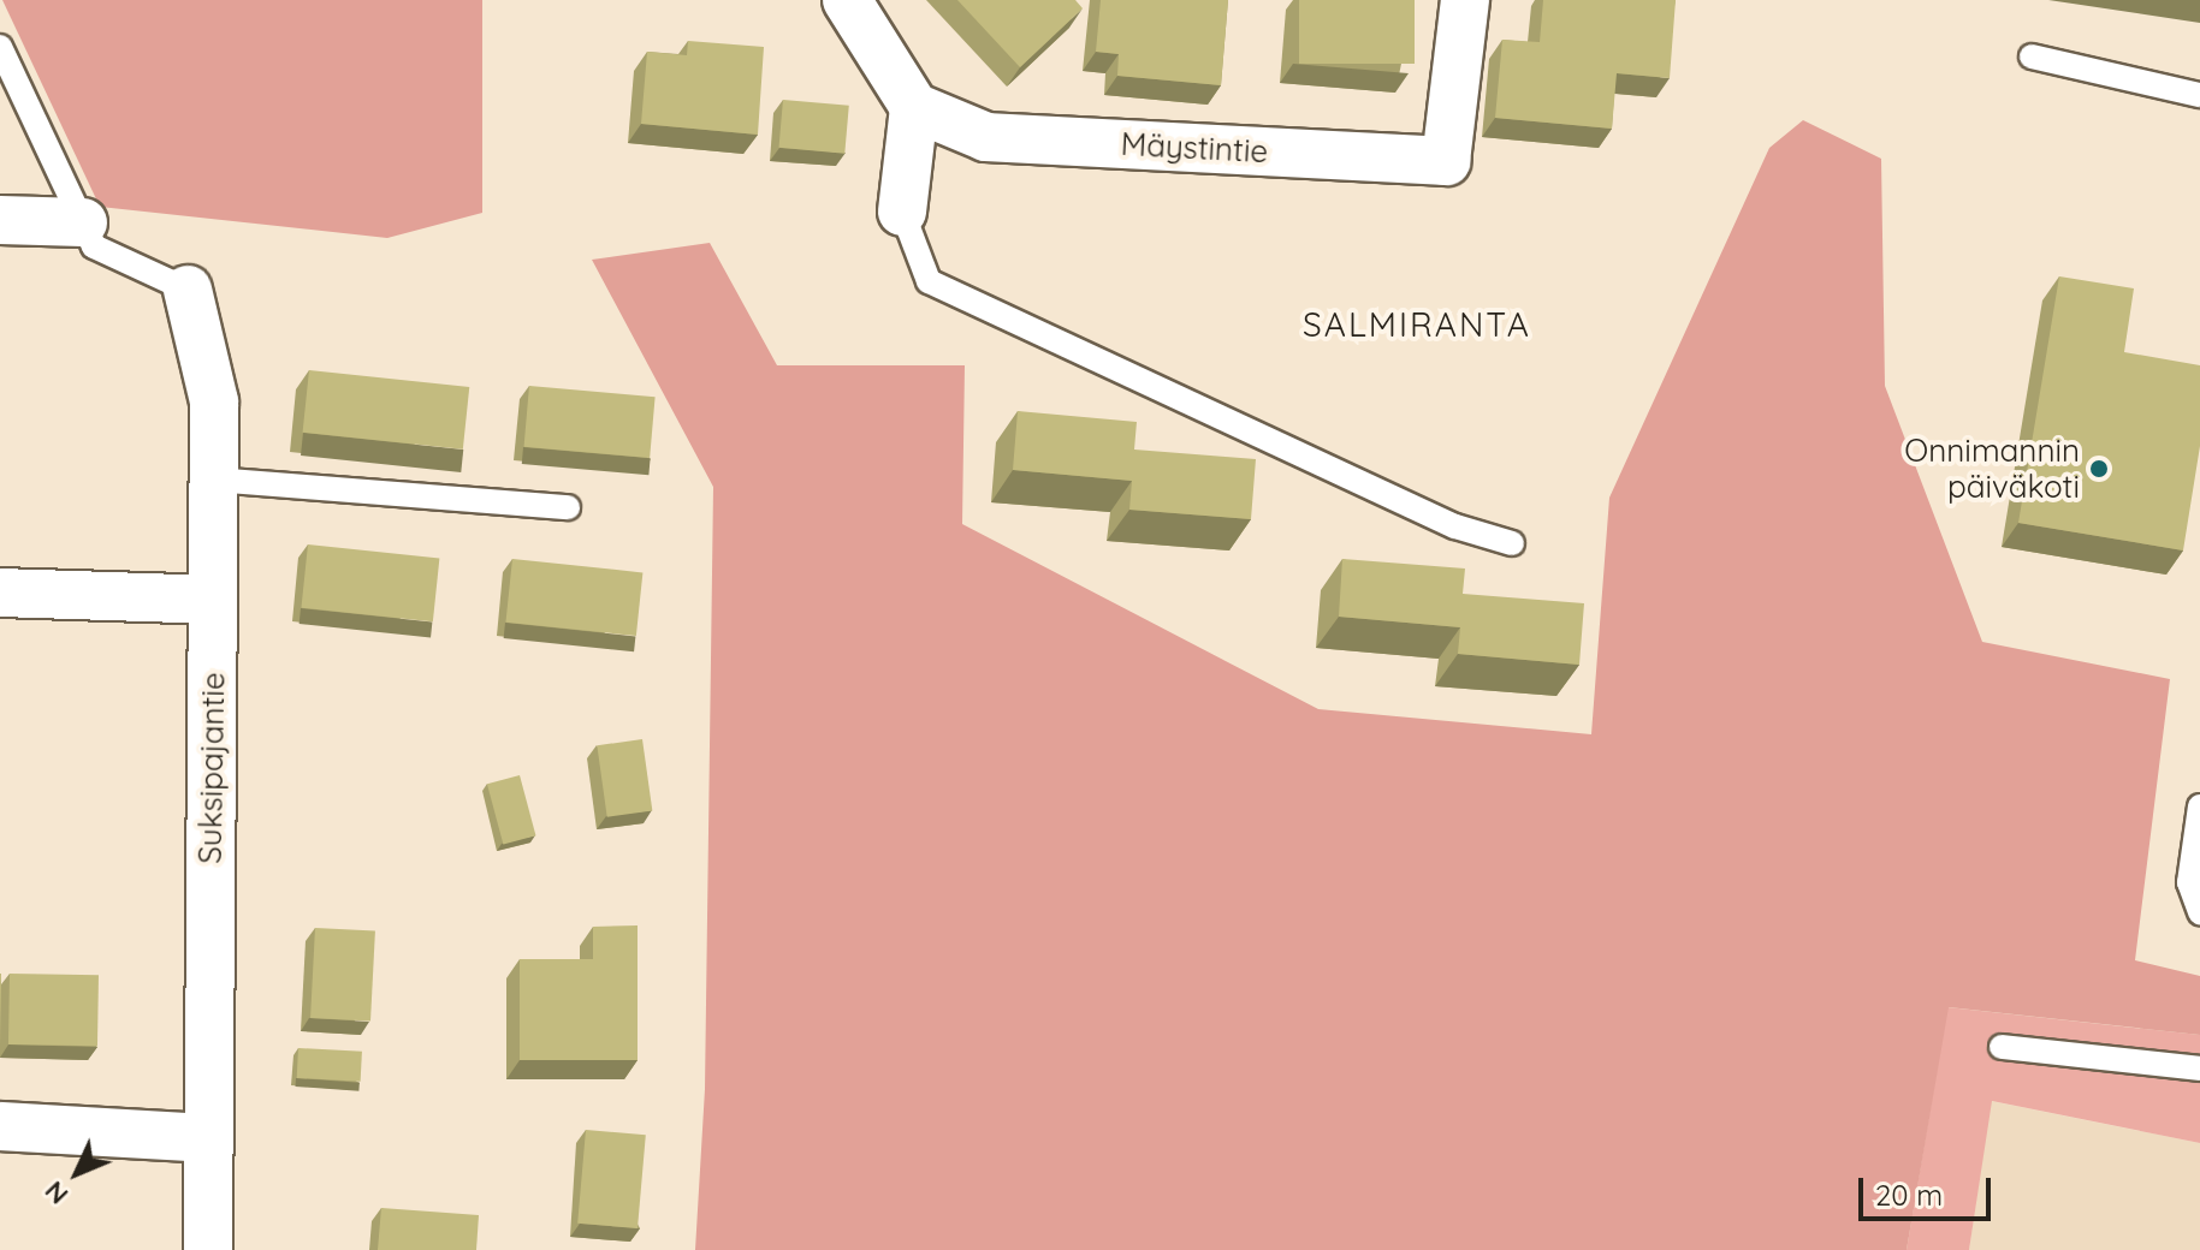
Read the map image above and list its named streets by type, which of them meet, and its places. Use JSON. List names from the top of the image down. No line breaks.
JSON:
{"streets":{"street":["Mäystintie","Suksipajantie"]},"districts":["SALMIRANTA"],"places":["Onnimannin päiväkoti"],"scale_bar":"20 m","north":"bottom left"}
